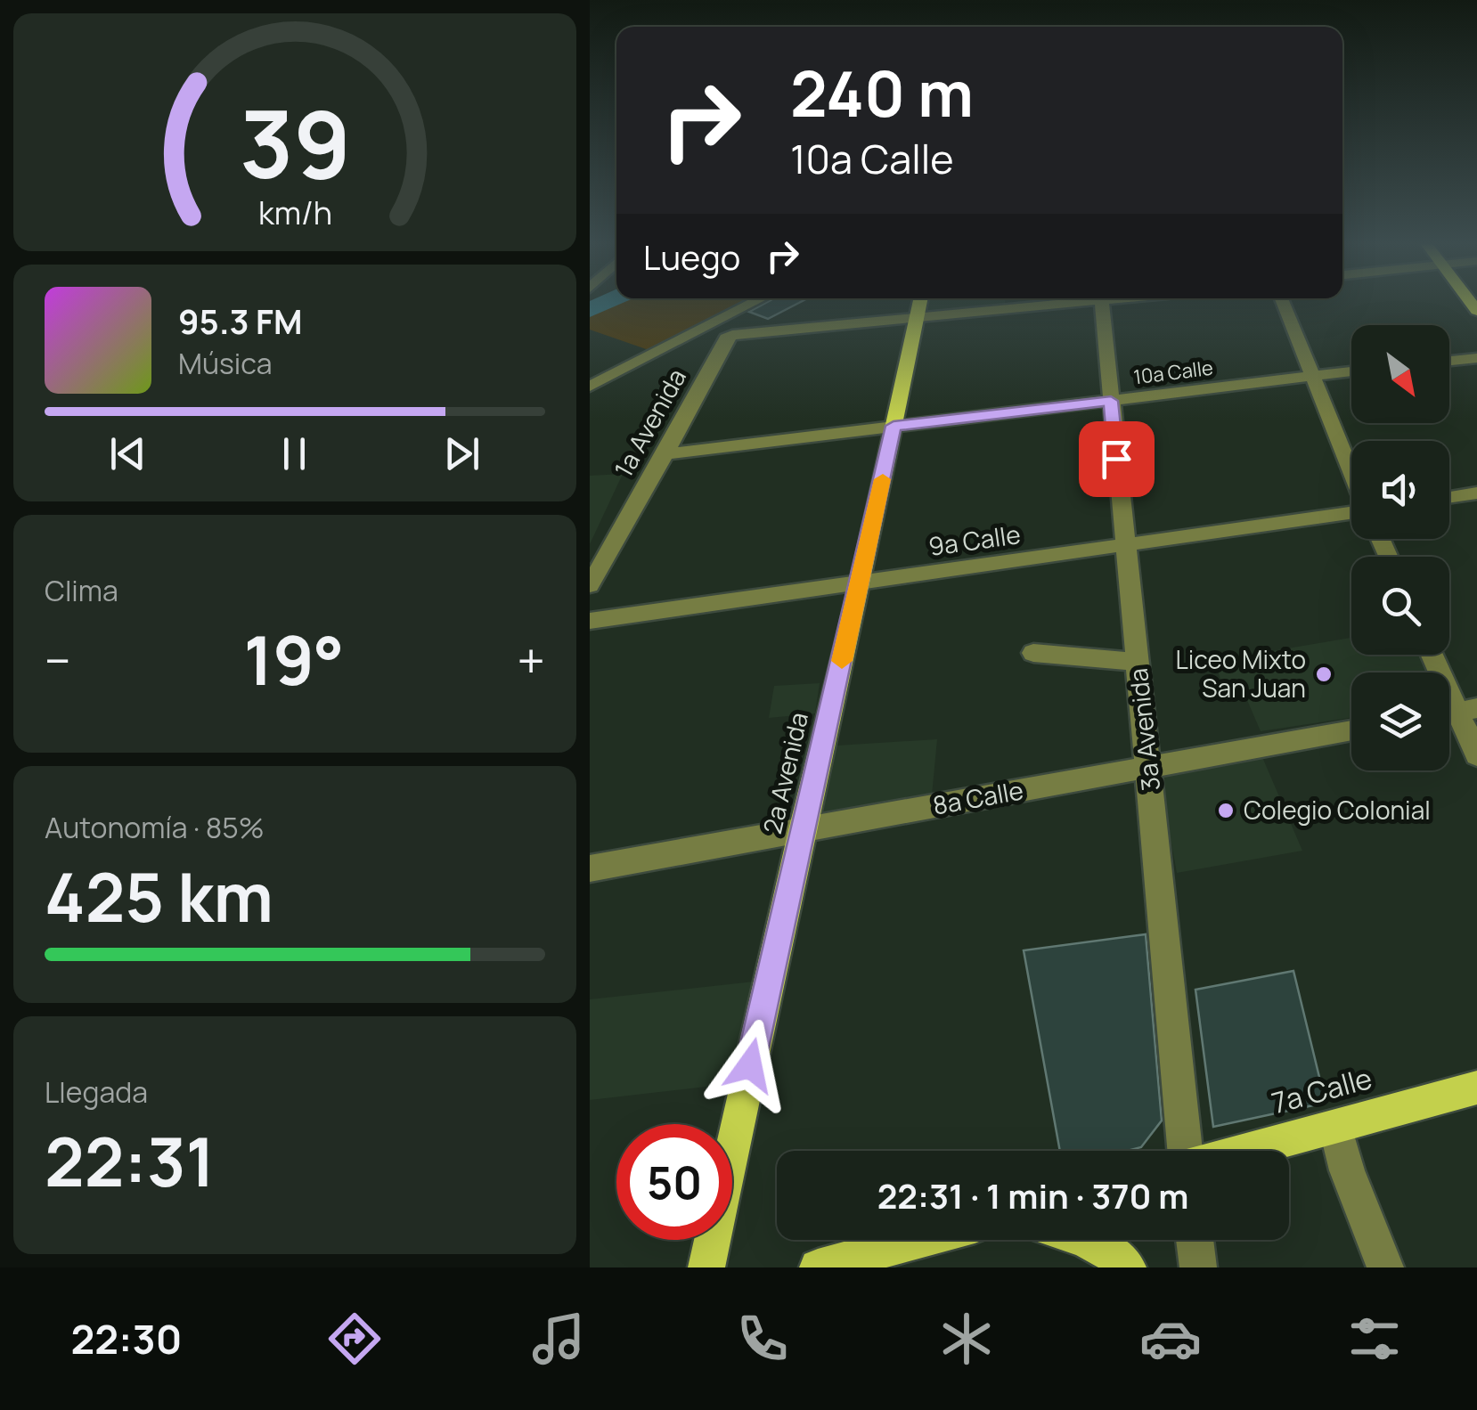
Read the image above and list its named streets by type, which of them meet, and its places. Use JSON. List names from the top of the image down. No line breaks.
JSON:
{"streets":{"main road":["2a Avenida","7a Calle"],"street":["10a Calle","1a Avenida","9a Calle","3a Avenida","8a Calle"]},"crossings":[["10a Calle","1a Avenida"],["10a Calle","3a Avenida"],["10a Calle","2a Avenida"],["1a Avenida","2a Avenida"],["9a Calle","3a Avenida"],["9a Calle","2a Avenida"],["3a Avenida","8a Calle"],["2a Avenida","8a Calle"]],"places":["Liceo Mixto San Juan","Colegio Colonial"],"north":"bottom right","page":{"turn":["240 m","10a Calle"],"then":"Luego","song":["95.3 FM","Música"],"tile":["Clima",["Autonomía · 85%","425 km"],["Llegada","22:31"]],"heat":["−","19°","+"],"limit":"50","trip":"22:31 · 1 min · 370 m","tabs":"22:30","gauge":["39","km/h"]}}
